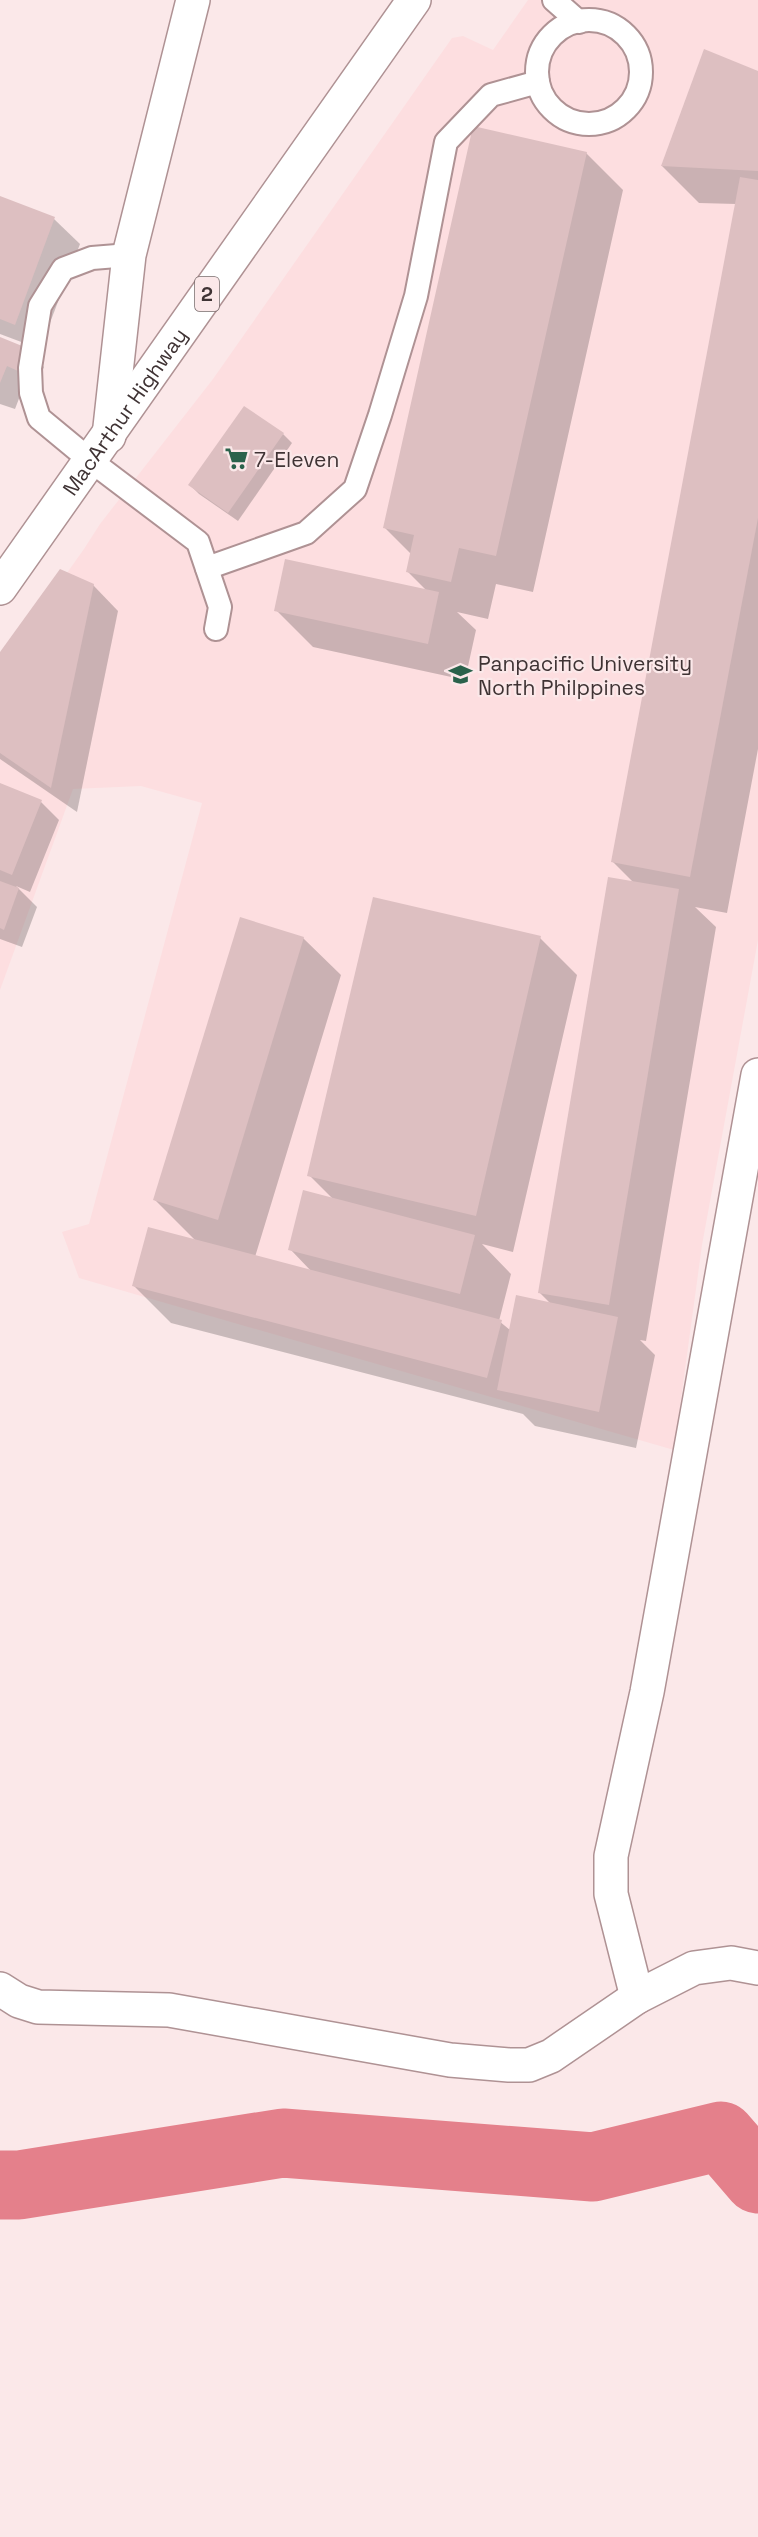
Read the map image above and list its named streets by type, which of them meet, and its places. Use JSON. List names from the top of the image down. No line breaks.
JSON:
{"streets":{"street":["2","MacArthur Highway"]},"places":{"supermarket":["7-Eleven"],"school or university":["Panpacific University North Philppines"]}}
